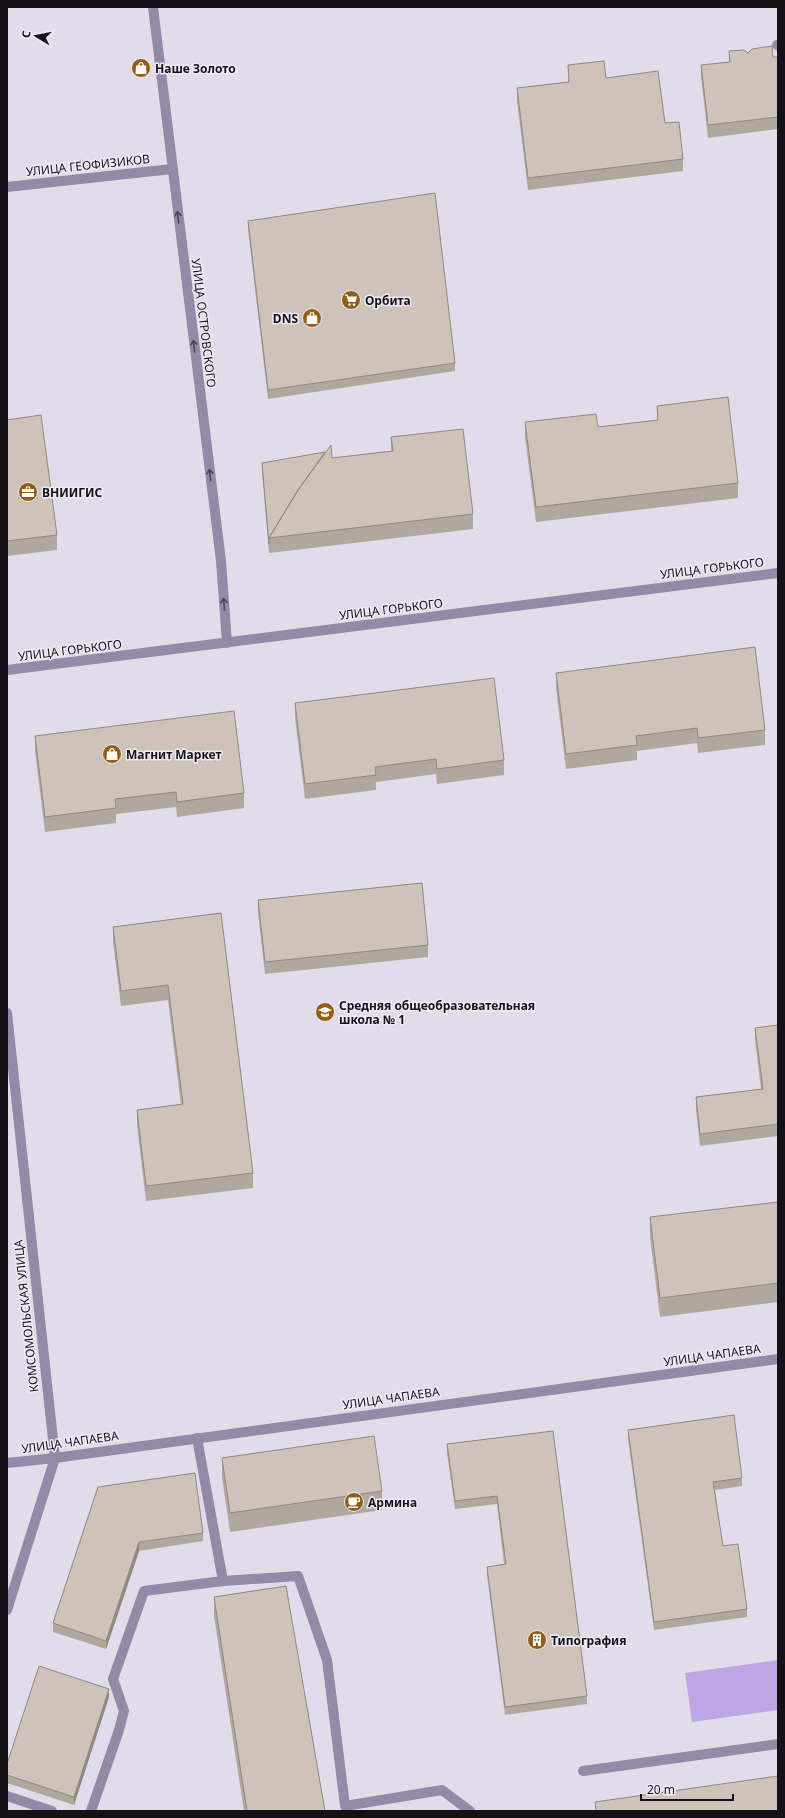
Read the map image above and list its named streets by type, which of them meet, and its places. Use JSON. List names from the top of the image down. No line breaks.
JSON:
{"streets":{"street":["УЛИЦА ГЕОФИЗИКОВ","УЛИЦА ОСТРОВСКОГО","УЛИЦА ГОРЬКОГО","КОМСОМОЛЬСКАЯ УЛИЦА","УЛИЦА ЧАПАЕВА"]},"crossings":[["УЛИЦА ГЕОФИЗИКОВ","УЛИЦА ОСТРОВСКОГО"],["УЛИЦА ОСТРОВСКОГО","УЛИЦА ГОРЬКОГО"],["КОМСОМОЛЬСКАЯ УЛИЦА","УЛИЦА ЧАПАЕВА"]],"one_way":["УЛИЦА ОСТРОВСКОГО"],"places":{"shop":["Наше Золото","DNS","Магнит Маркет"],"supermarket":["Орбита"],"office":["ВНИИГИС"],"school or university":["Средняя общеобразовательная школа № 1"],"cafe":["Армина"],"building":["Типография"]},"scale_bar":"20 m","north":"left"}
